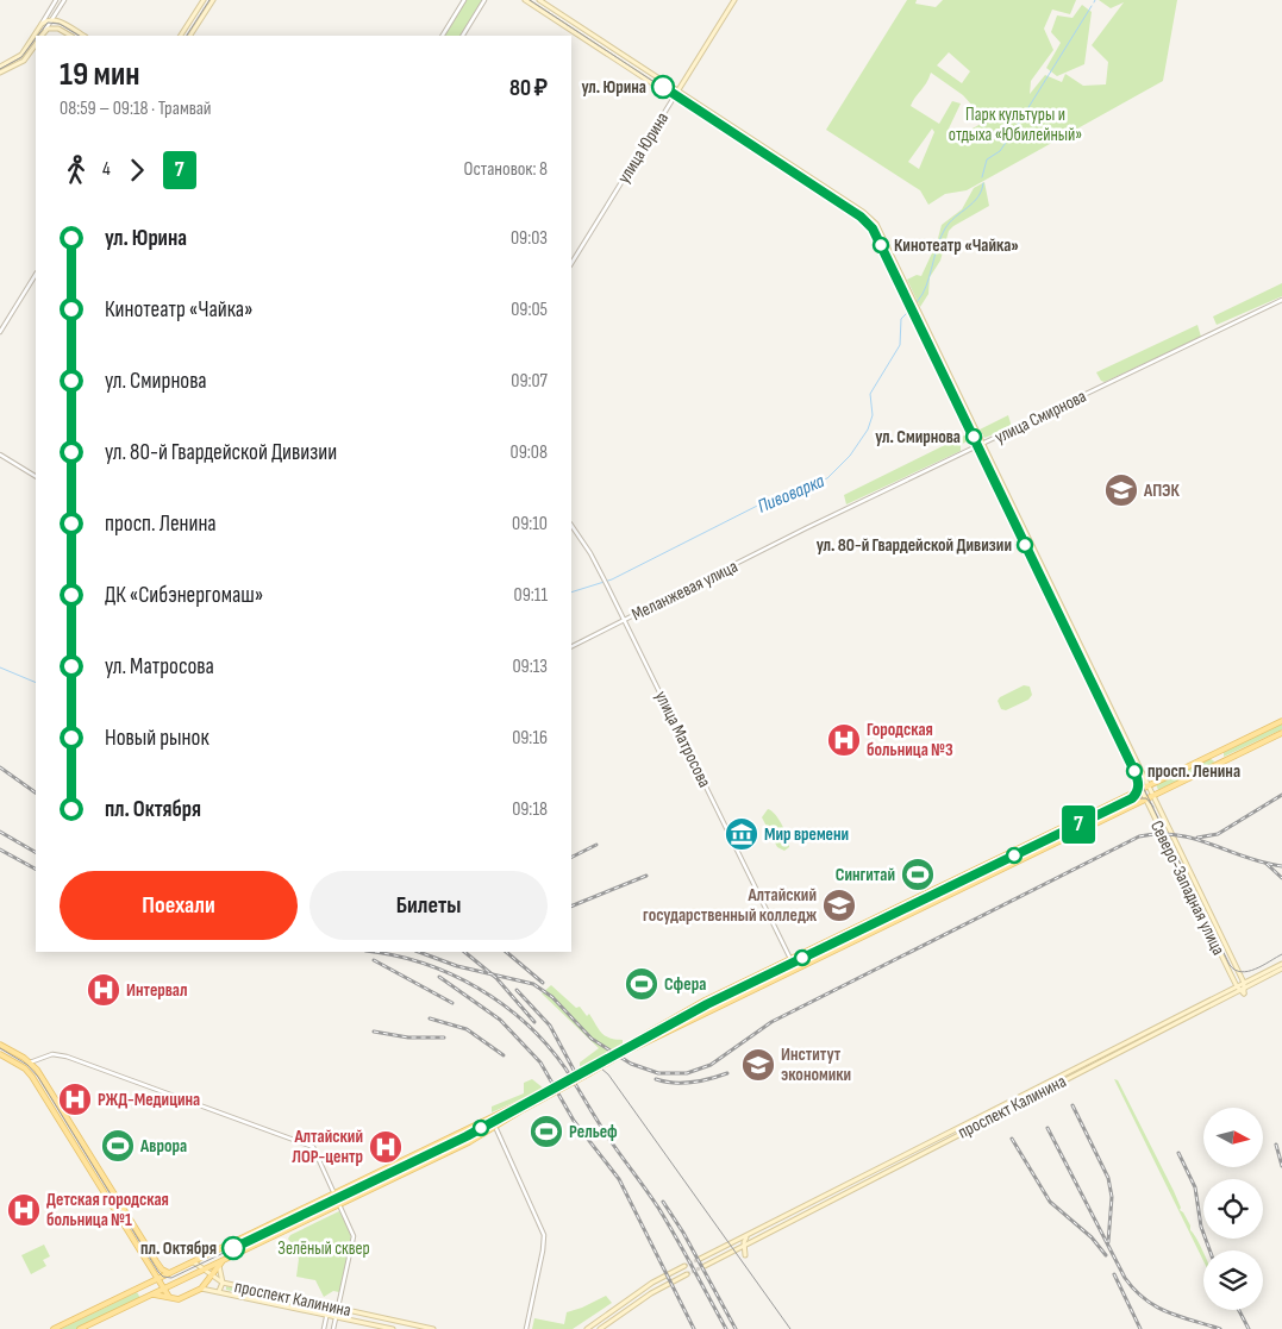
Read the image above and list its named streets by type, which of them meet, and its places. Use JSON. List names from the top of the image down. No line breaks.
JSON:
{"streets":{"main road":["улица Юрина","Северо-Западная улица","проспект Калинина"],"street":["улица Смирнова","Меланжевая улица","улица Матросова"]},"crossings":[["улица Юрина","Северо-Западная улица"],["улица Смирнова","Меланжевая улица"],["улица Смирнова","Северо-Западная улица"],["Меланжевая улица","улица Матросова"],["Северо-Западная улица","проспект Калинина"]],"water":["Пивоварка"],"parks":["Парк культуры и отдыха «Юбилейный»","Зелёный сквер"],"places":{"other":["ул. Юрина","Кинотеатр «Чайка»","ул. Смирнова","ул. 80-й Гвардейской Дивизии","просп. Ленина","пл. Октября"],"school or university":["АПЭК","Алтайский государственный колледж","Институт экономики"],"hospital":["Городская больница №3","Интервал","РЖД-Медицина","Алтайский ЛОР-центр","Детская городская больница №1"],"museum":["Мир времени"],"sports":["Сингитай","Сфера","Рельеф","Аврора"]},"lines":["tram line 7"],"north":"right","page":{"on_map":"7","heading":["19 мин","08:59 – 09:18 · Трамвай","80 ₽"],"legs":["4","7","Остановок: 8"],"list":[{"name":"ул. Юрина","value":"09:03"},{"name":"Кинотеатр «Чайка»","value":"09:05"},{"name":"ул. Смирнова","value":"09:07"},{"name":"ул. 80-й Гвардейской Дивизии","value":"09:08"},{"name":"просп. Ленина","value":"09:10"},{"name":"ДК «Сибэнергомаш»","value":"09:11"},{"name":"ул. Матросова","value":"09:13"},{"name":"Новый рынок","value":"09:16"},{"name":"пл. Октября","value":"09:18"}],"buttons":["Поехали","Билеты"]}}
